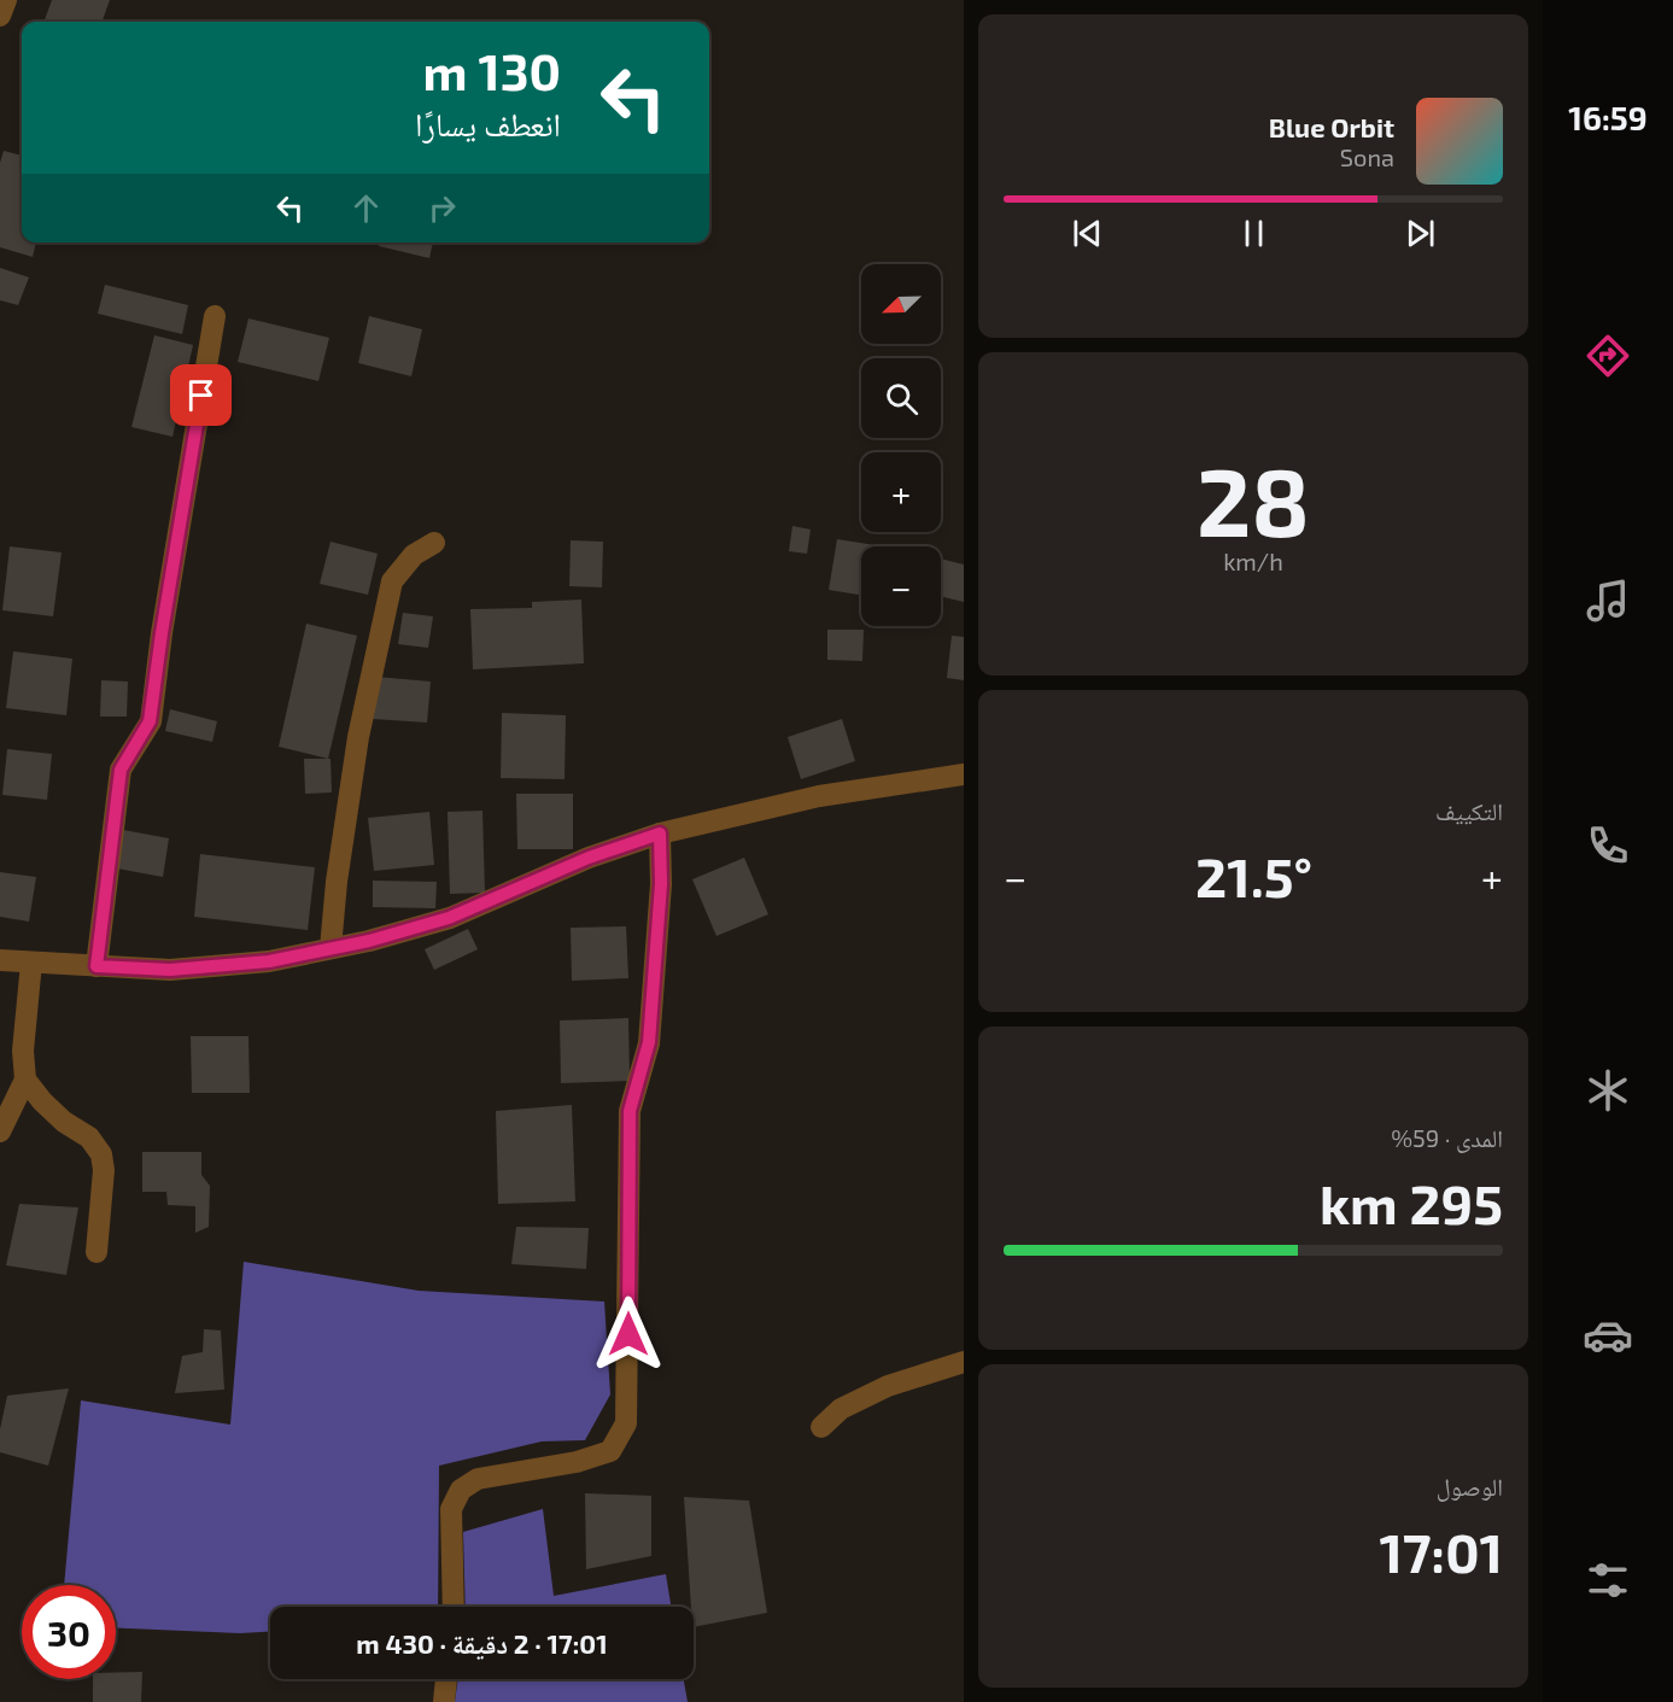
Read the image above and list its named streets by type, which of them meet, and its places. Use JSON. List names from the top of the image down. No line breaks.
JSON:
{"north":"bottom left","page":{"tabs":"16:59","turn":["130 m","انعطف يسارًا"],"song":["Blue Orbit","Sona"],"map_buttons":["+","−"],"tile":[["28","km/h"],"التكييف",["المدى · 59%","295 km"],["الوصول","17:01"]],"heat":["−","21.5°","+"],"limit":"30","trip":"17:01 · 2 دقيقة · 430 m"}}
